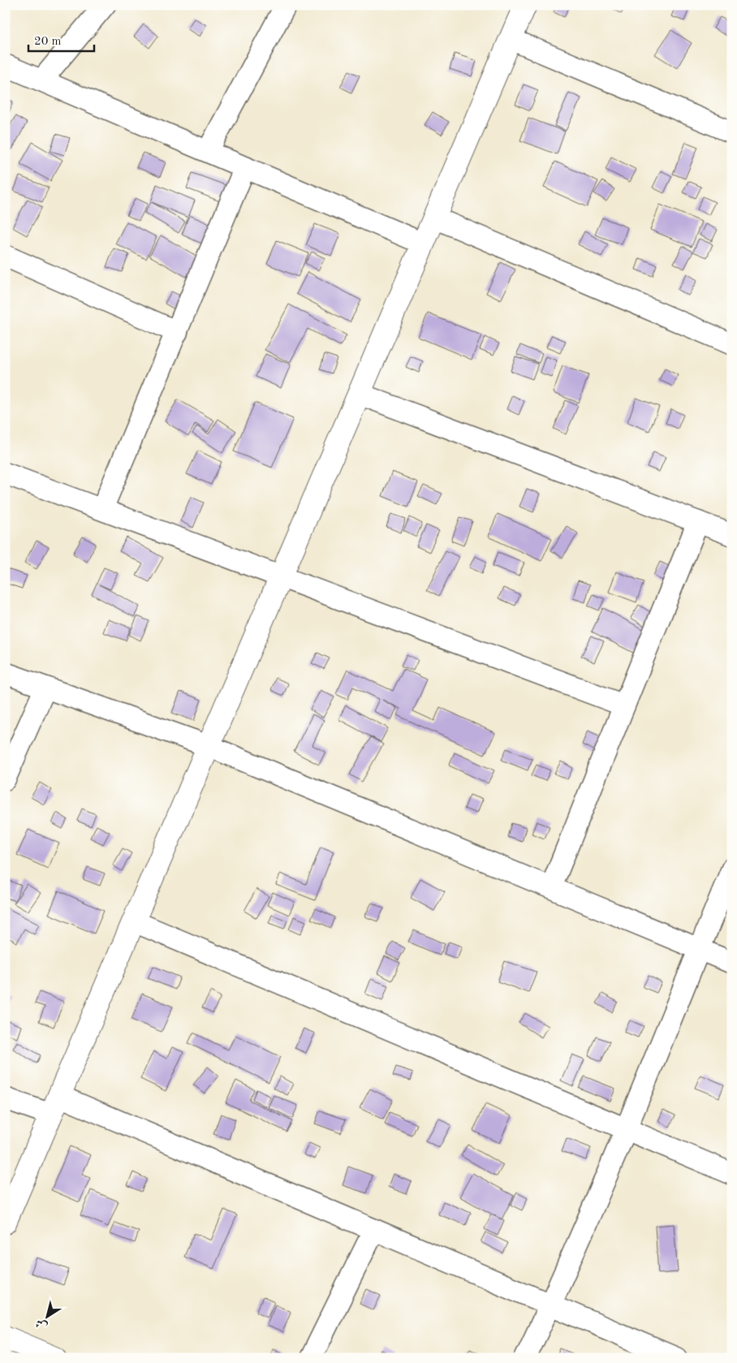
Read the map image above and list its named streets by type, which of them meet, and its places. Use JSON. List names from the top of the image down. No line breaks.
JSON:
{"scale_bar":"20 m","north":"bottom left"}
